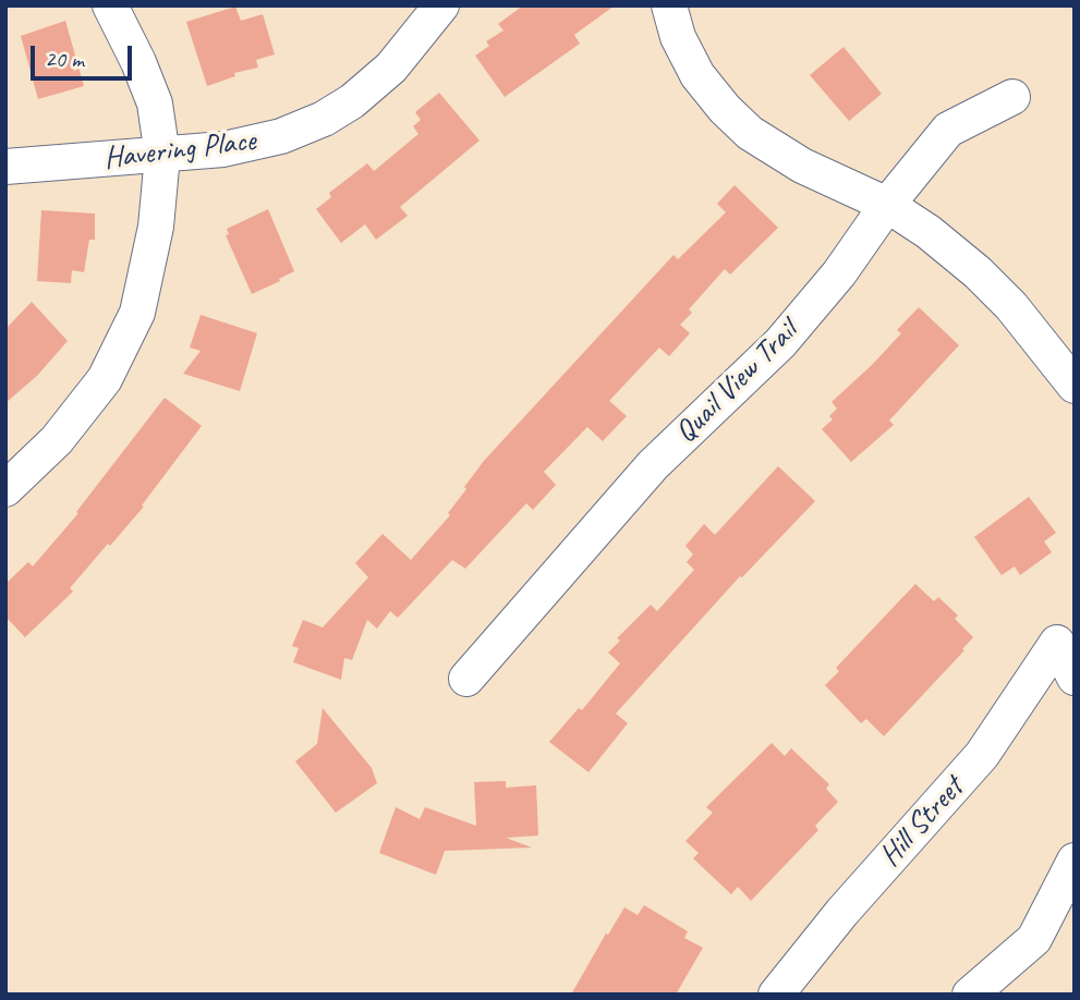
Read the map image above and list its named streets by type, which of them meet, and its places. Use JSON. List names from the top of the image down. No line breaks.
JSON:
{"streets":{"street":["Havering Place","Quail View Trail","Hill Street"]},"scale_bar":"20 m"}
